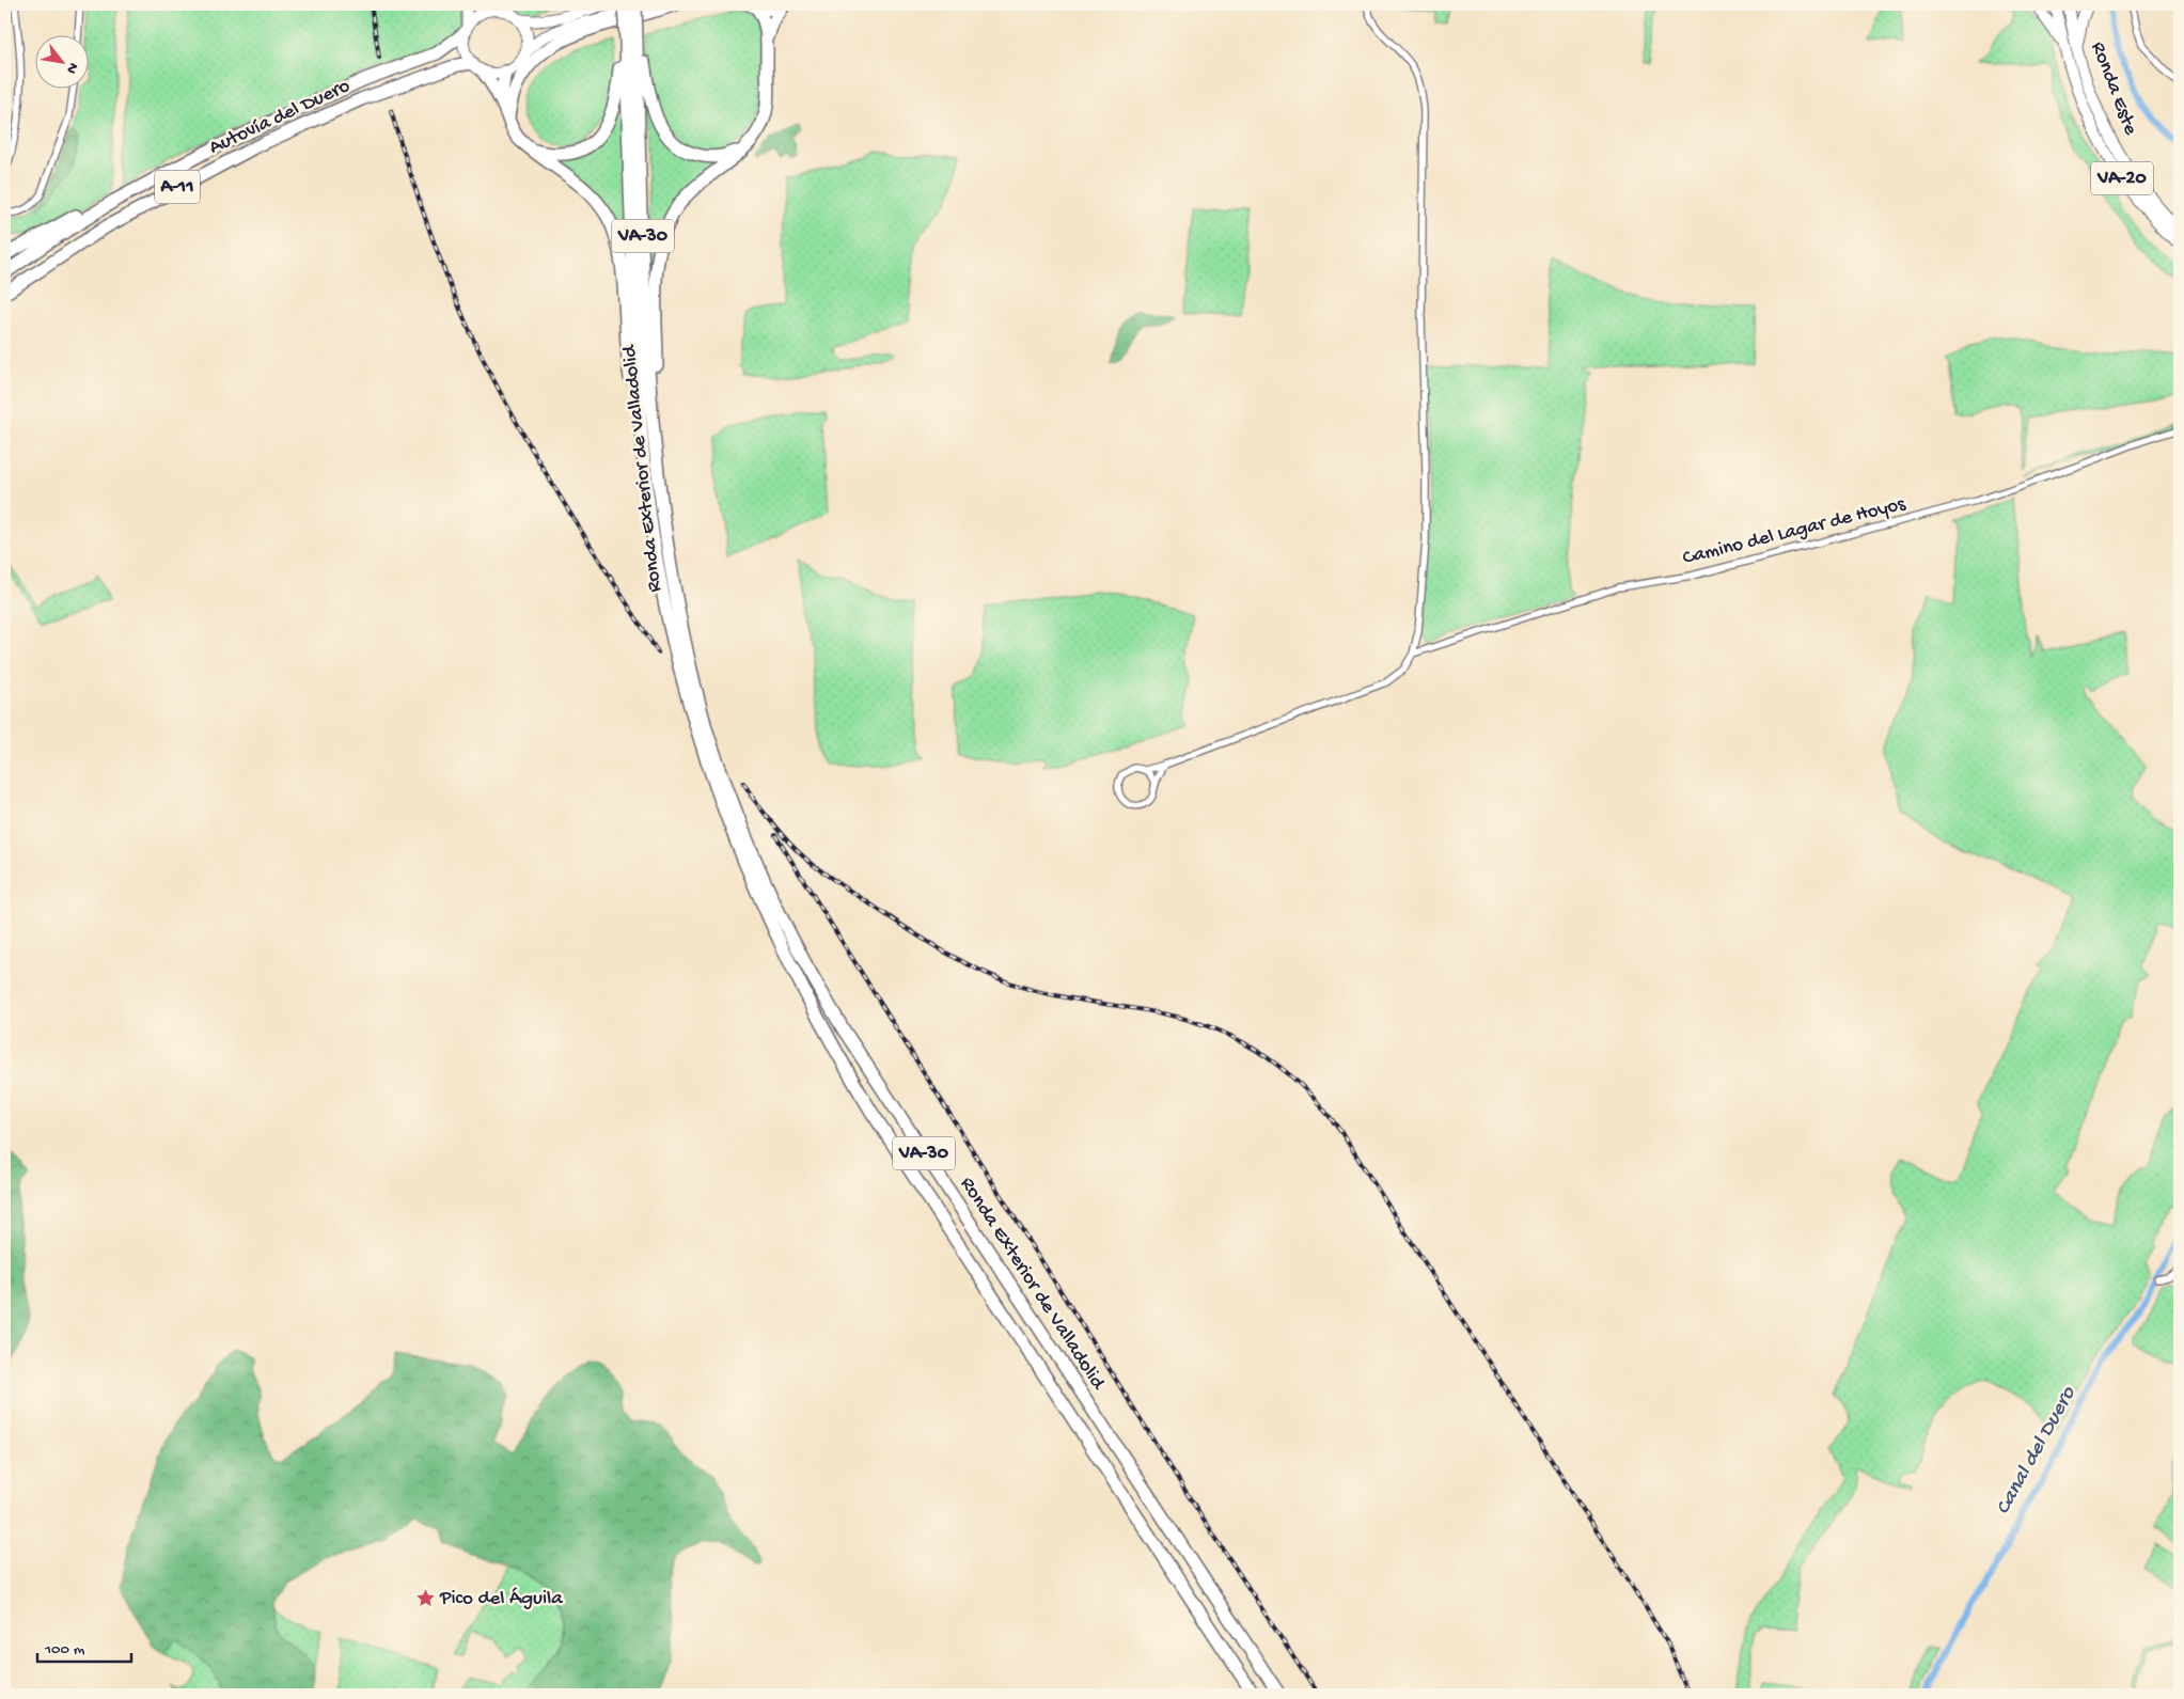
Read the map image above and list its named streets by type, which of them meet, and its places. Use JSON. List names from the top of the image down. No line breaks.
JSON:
{"streets":{"highway":["Ronda Este","Autovía del Duero","VA-20","A-11","VA-30","Ronda Exterior de Valladolid"],"street":["Camino del Lagar de Hoyos"]},"water":["Canal del Duero"],"places":{"place":["Pico del Águila"]},"scale_bar":"100 m","north":"bottom right"}
